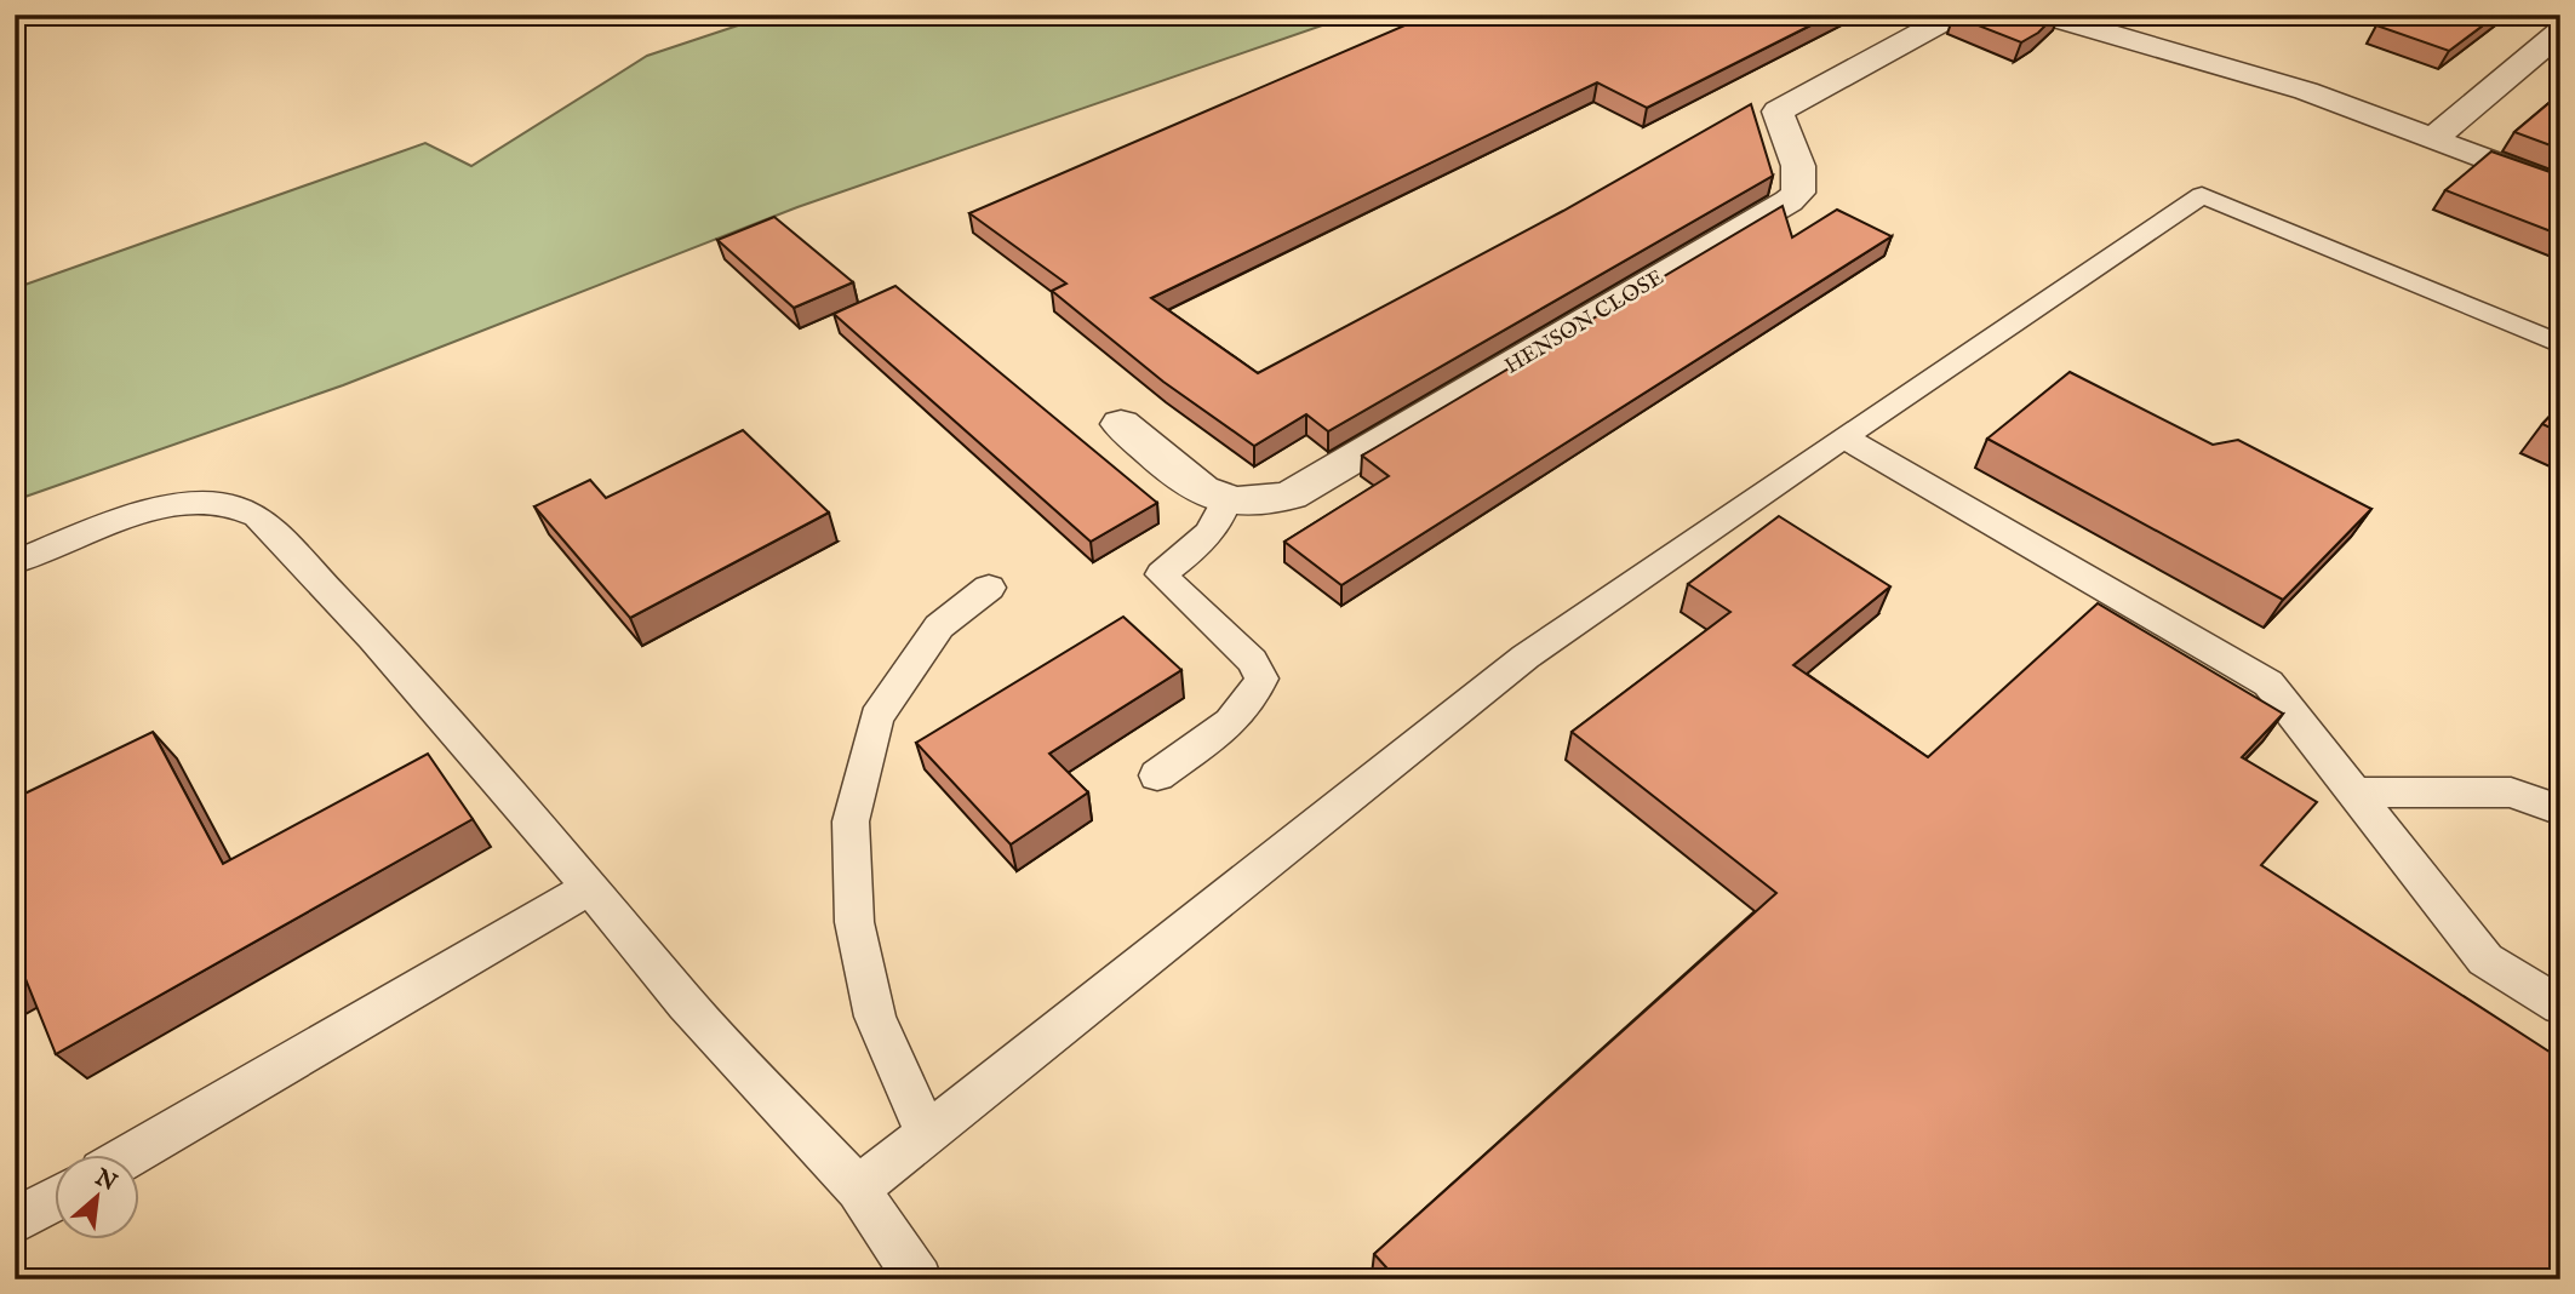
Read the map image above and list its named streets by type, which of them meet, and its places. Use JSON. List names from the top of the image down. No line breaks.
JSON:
{"streets":{"street":["HENSON CLOSE"]},"north":"top right"}
